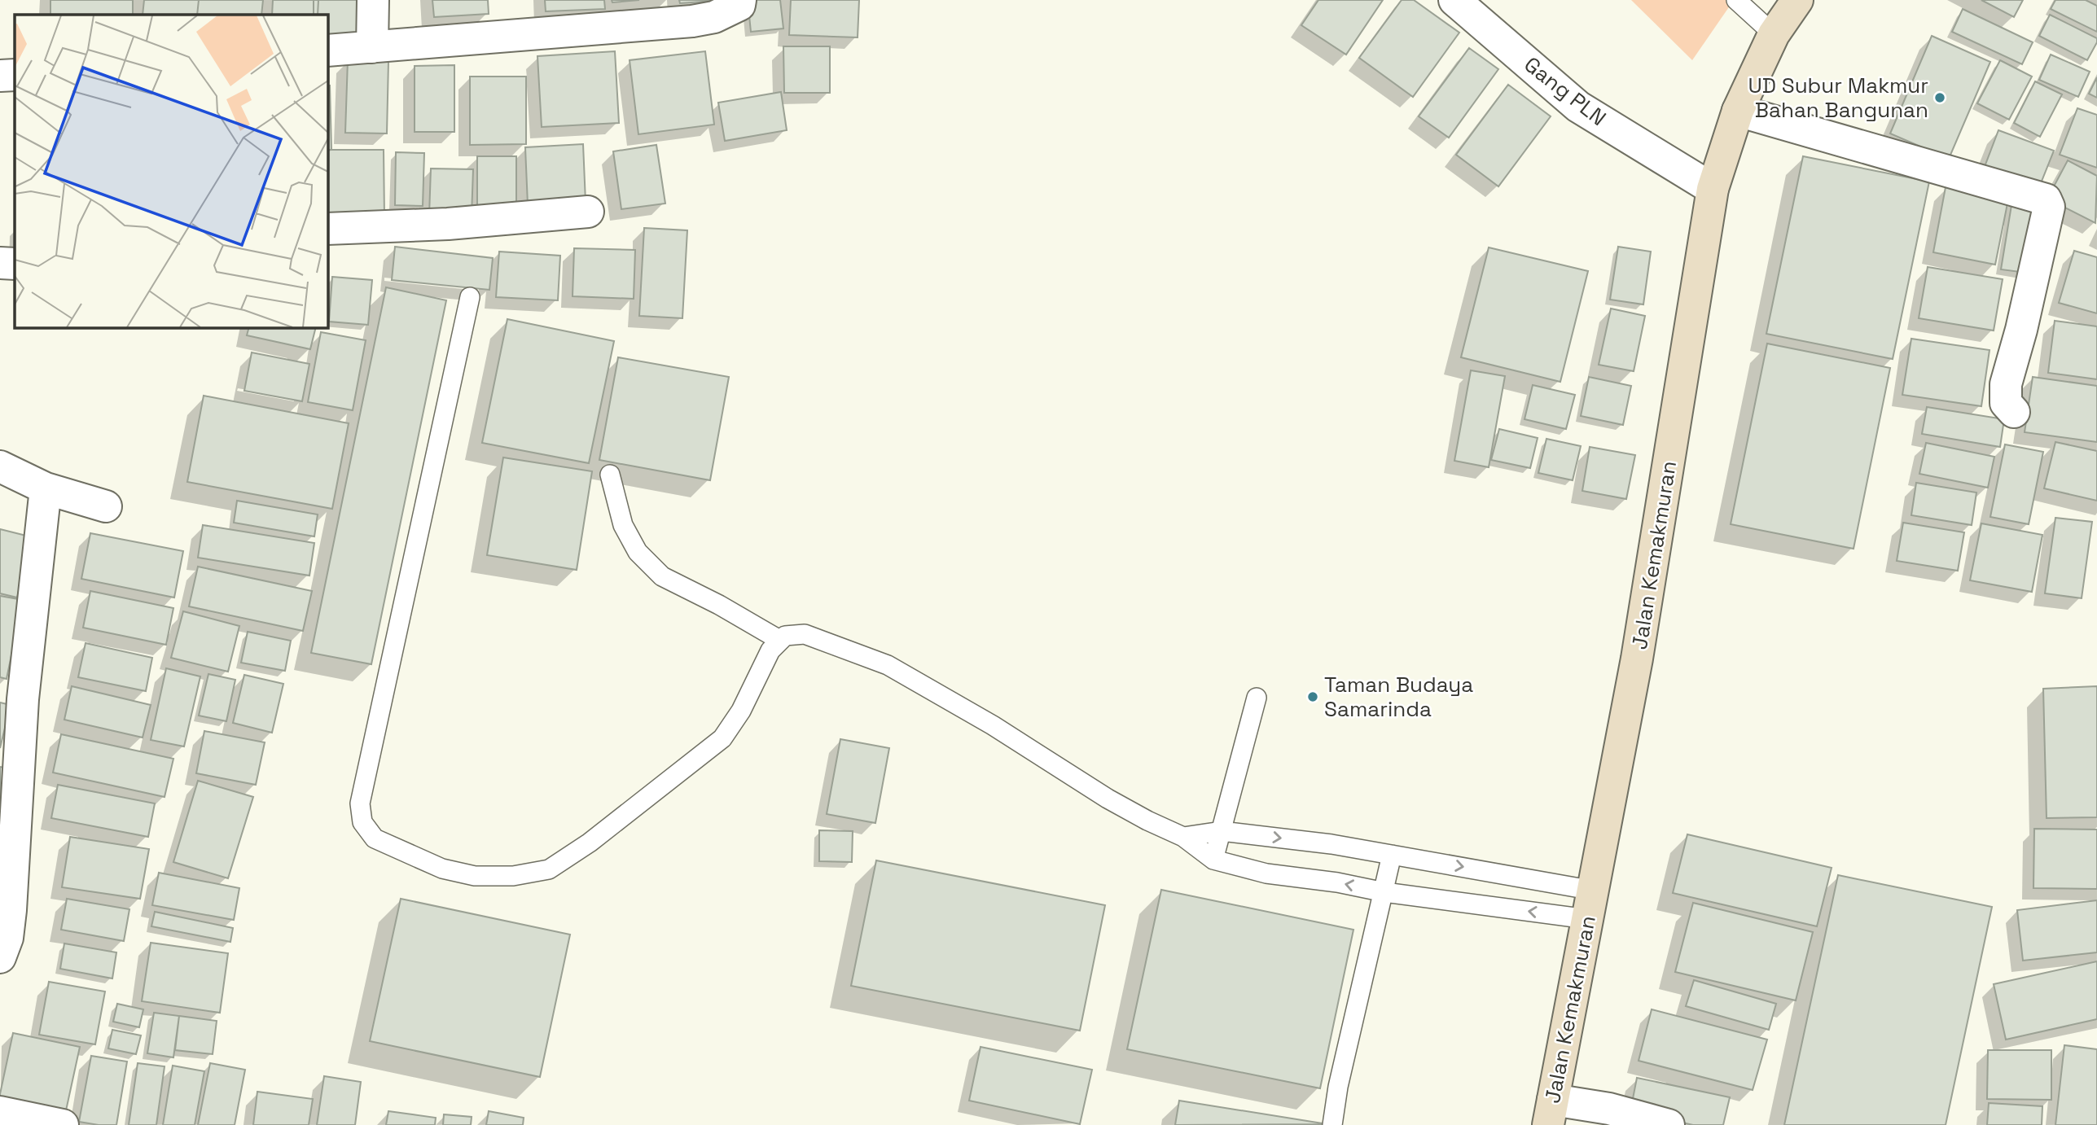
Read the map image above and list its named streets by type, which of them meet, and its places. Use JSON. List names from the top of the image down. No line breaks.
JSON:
{"streets":{"street":["Gang PLN","Jalan Kemakmuran"]},"crossings":[["Gang PLN","Jalan Kemakmuran"]],"places":["UD Subur Makmur Bahan Bangunan","Taman Budaya Samarinda"]}
